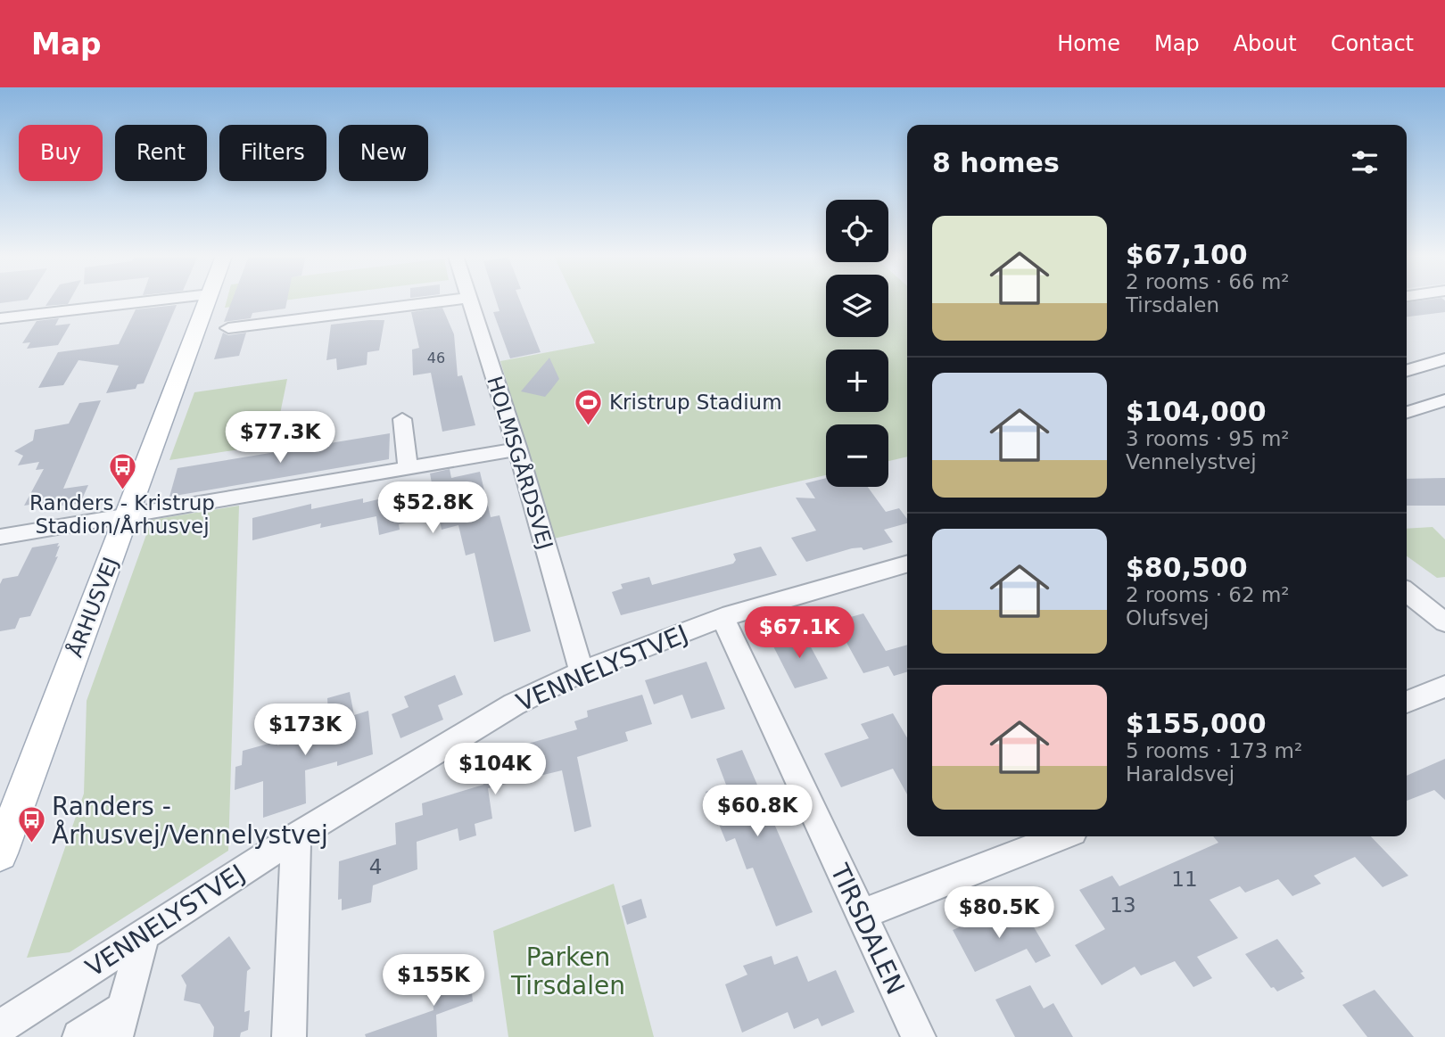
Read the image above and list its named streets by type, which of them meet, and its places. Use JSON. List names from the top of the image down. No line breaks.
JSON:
{"streets":{"main road":["ÅRHUSVEJ"],"street":["HOLMSGÅRDSVEJ","VENNELYSTVEJ","TIRSDALEN"]},"crossings":[["HOLMSGÅRDSVEJ","VENNELYSTVEJ"],["VENNELYSTVEJ","TIRSDALEN"]],"parks":["Parken Tirsdalen"],"places":{"sports":["Kristrup Stadium"],"bus stop":["Randers - Kristrup Stadion/Århusvej","Randers - Århusvej/Vennelystvej"]},"house_numbers":["46","4","11","13"],"page":{"header":"Map","nav":["Home","Map","About","Contact"],"chip":["Buy","Rent","Filters","New"],"heading":"8 homes","map_buttons":["+","−"],"list":[{"name":"$67,100","note":"2 rooms · 66 m² · Tirsdalen"},{"name":"$104,000","note":"3 rooms · 95 m² · Vennelystvej"},{"name":"$80,500","note":"2 rooms · 62 m² · Olufsvej"},{"name":"$155,000","note":"5 rooms · 173 m² · Haraldsvej"}],"price":["$77.3K","$52.8K","$67.1K","$173K","$104K","$60.8K","$80.5K","$155K"]}}
